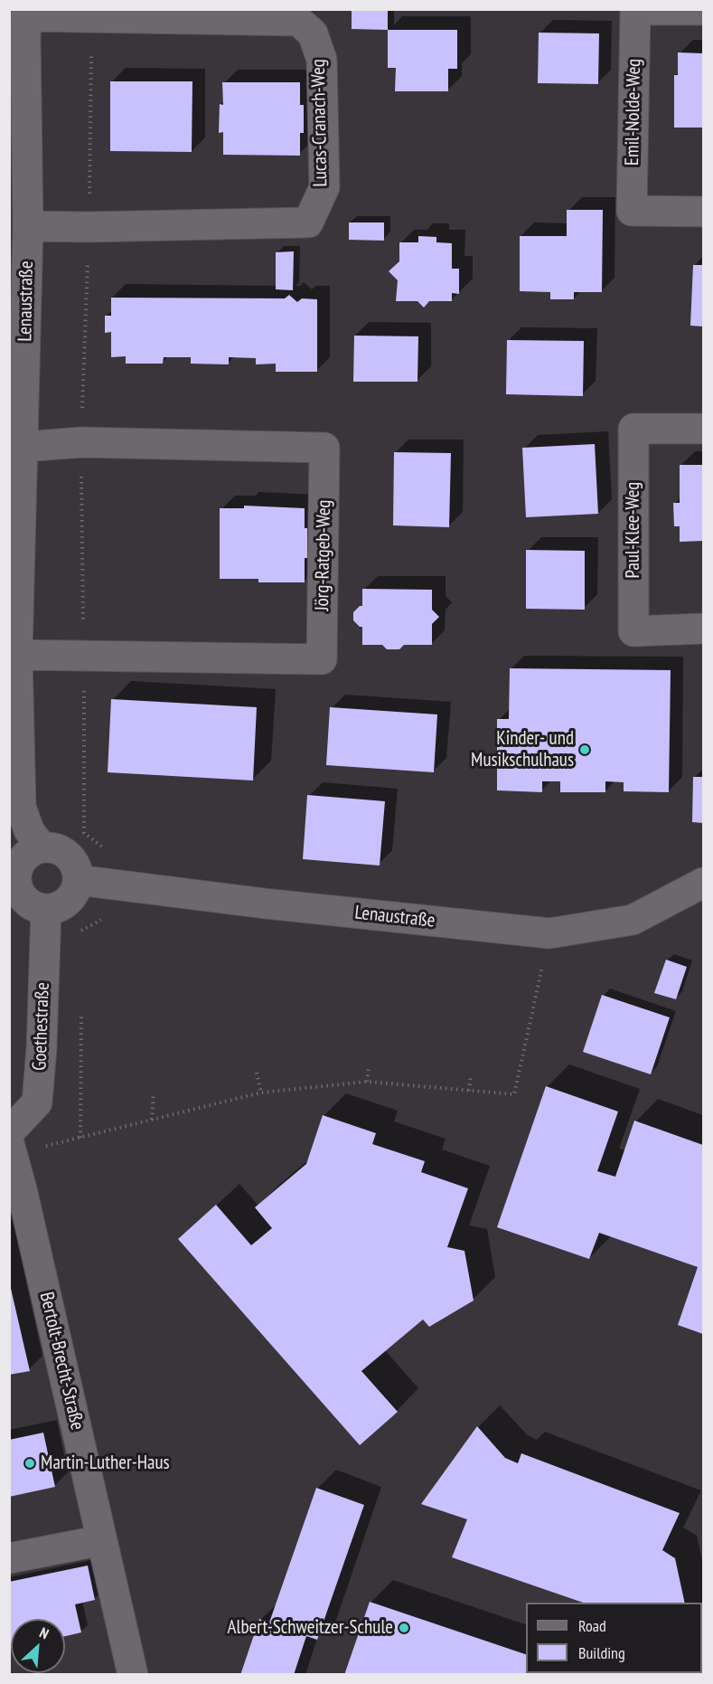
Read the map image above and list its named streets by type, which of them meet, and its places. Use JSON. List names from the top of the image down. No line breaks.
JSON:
{"streets":{"street":["Emil-Nolde-Weg","Lucas-Cranach-Weg","Lenaustraße","Paul-Klee-Weg","Jörg-Ratgeb-Weg","Goethestraße","Bertolt-Brecht-Straße"]},"crossings":[["Lucas-Cranach-Weg","Lenaustraße"],["Lenaustraße","Jörg-Ratgeb-Weg"],["Lenaustraße","Goethestraße"]],"places":["Kinder- und Musikschulhaus","Martin-Luther-Haus","Albert-Schweitzer-Schule"],"legend":["Road","Building"],"north":"top right"}
